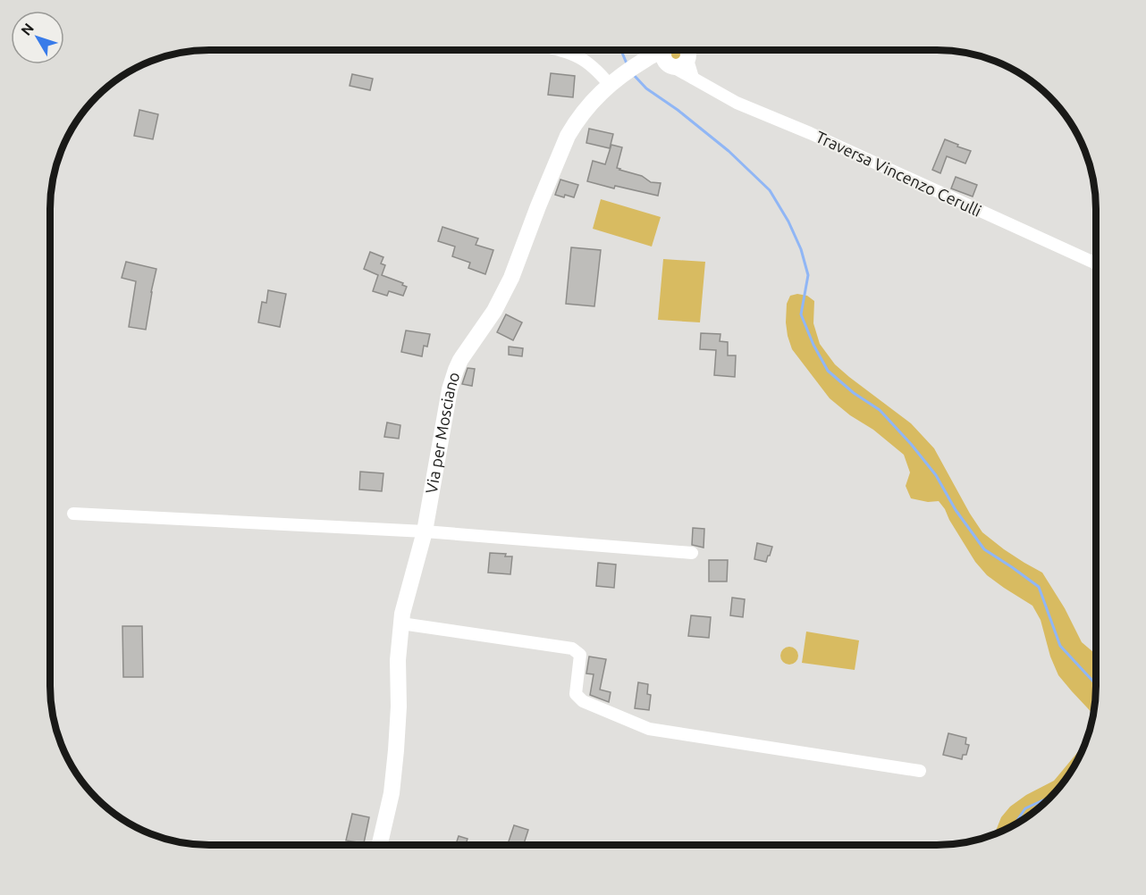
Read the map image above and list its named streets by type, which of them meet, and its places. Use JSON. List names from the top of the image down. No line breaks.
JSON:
{"streets":{"main road":["Via per Mosciano"],"street":["Traversa Vincenzo Cerulli"]},"crossings":[["Traversa Vincenzo Cerulli","Via per Mosciano"]],"north":"top left"}
